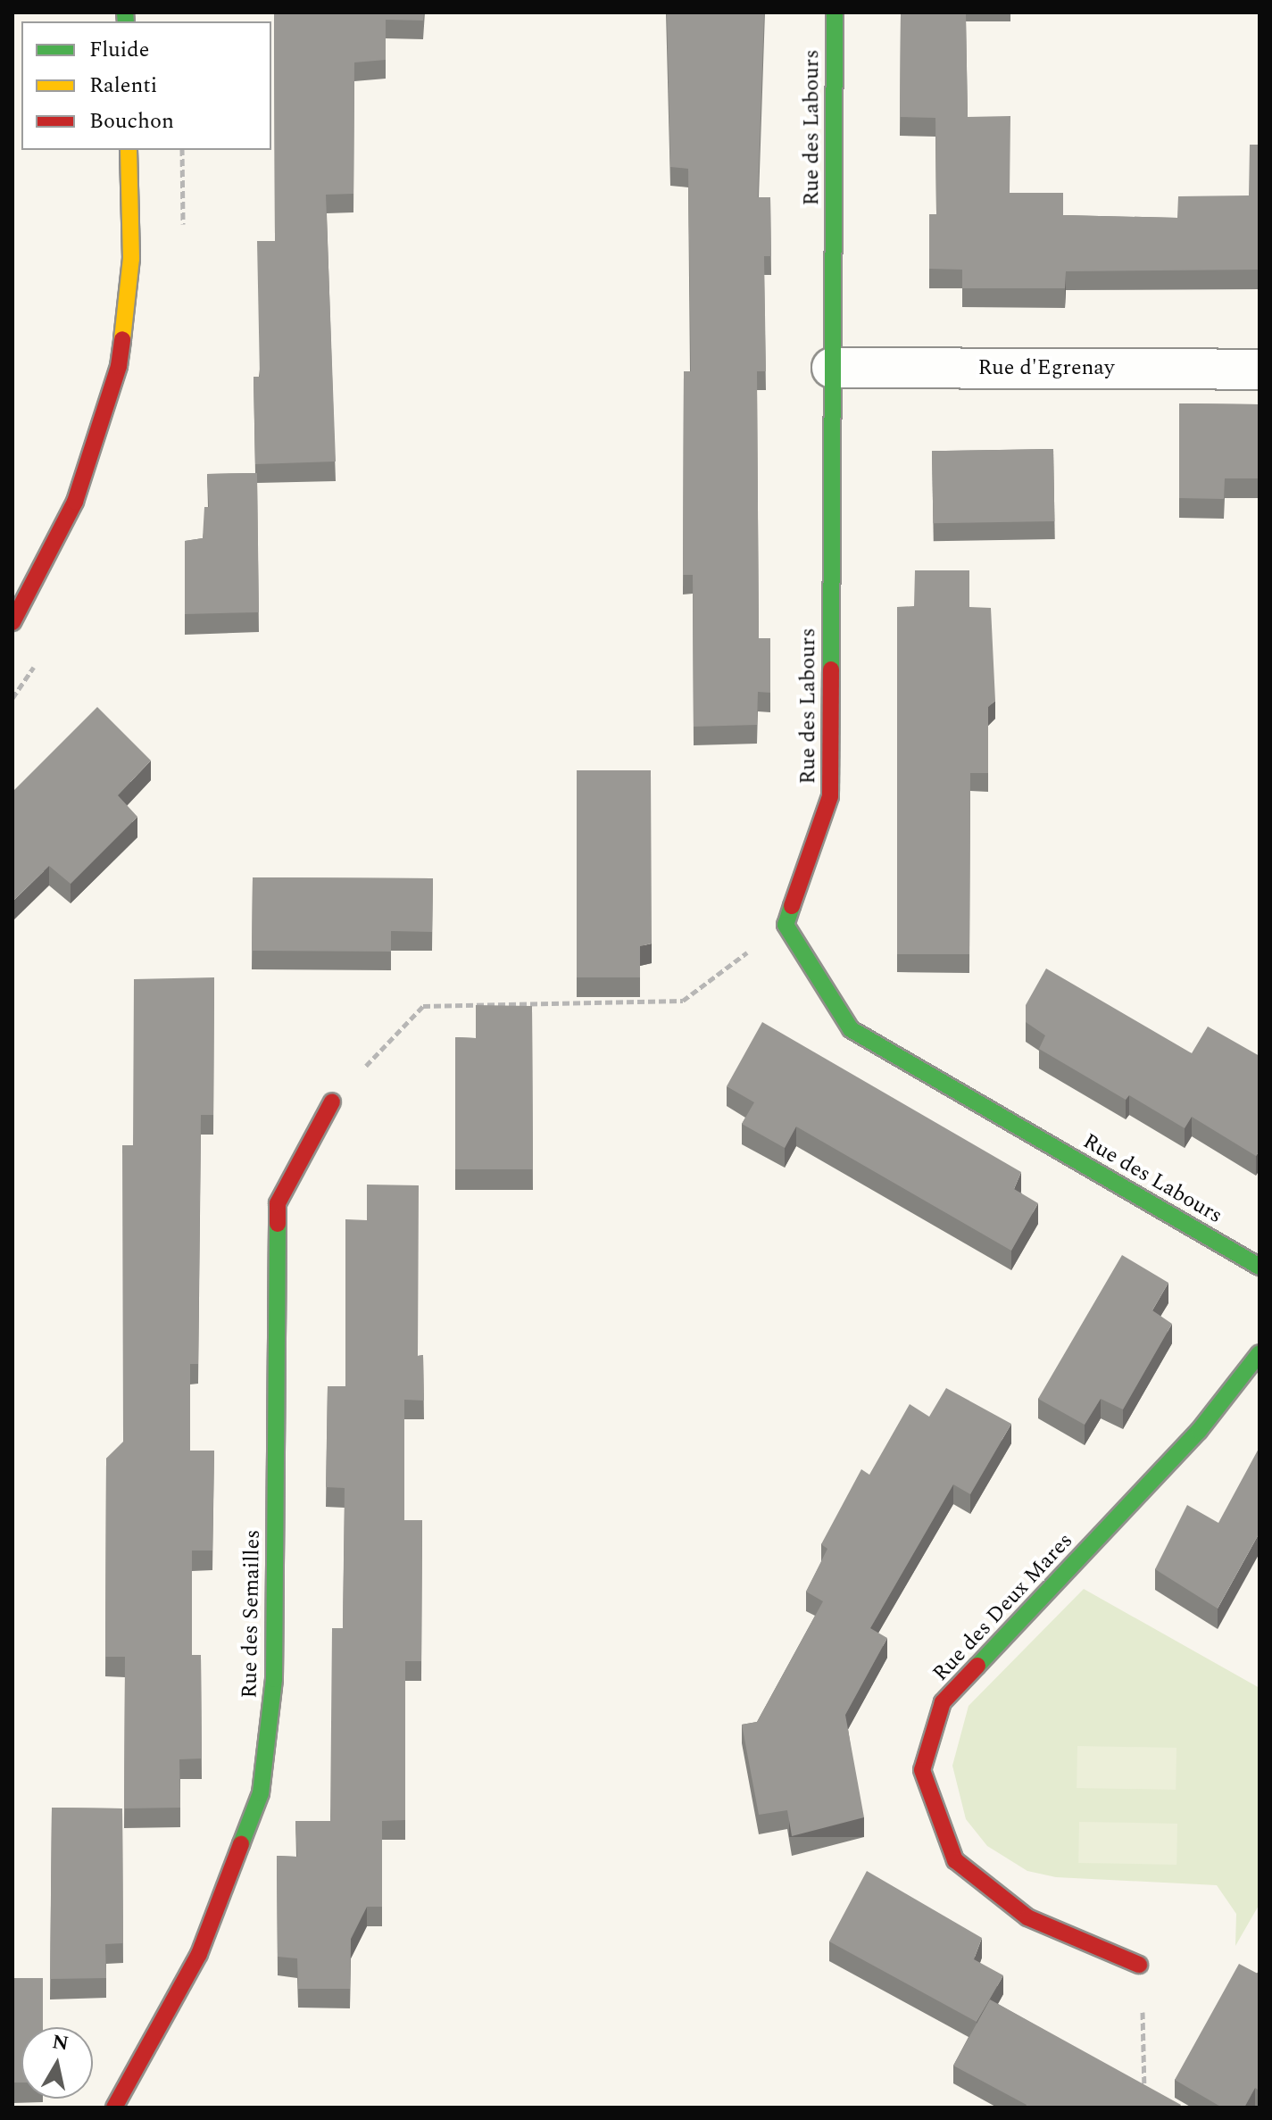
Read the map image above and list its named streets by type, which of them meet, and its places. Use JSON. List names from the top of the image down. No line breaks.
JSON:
{"streets":{"street":["Rue des Labours","Rue d'Egrenay","Rue des Deux Mares","Rue des Semailles"]},"crossings":[["Rue des Labours","Rue d'Egrenay"]],"legend":["Fluide","Ralenti","Bouchon"],"north":"top"}
